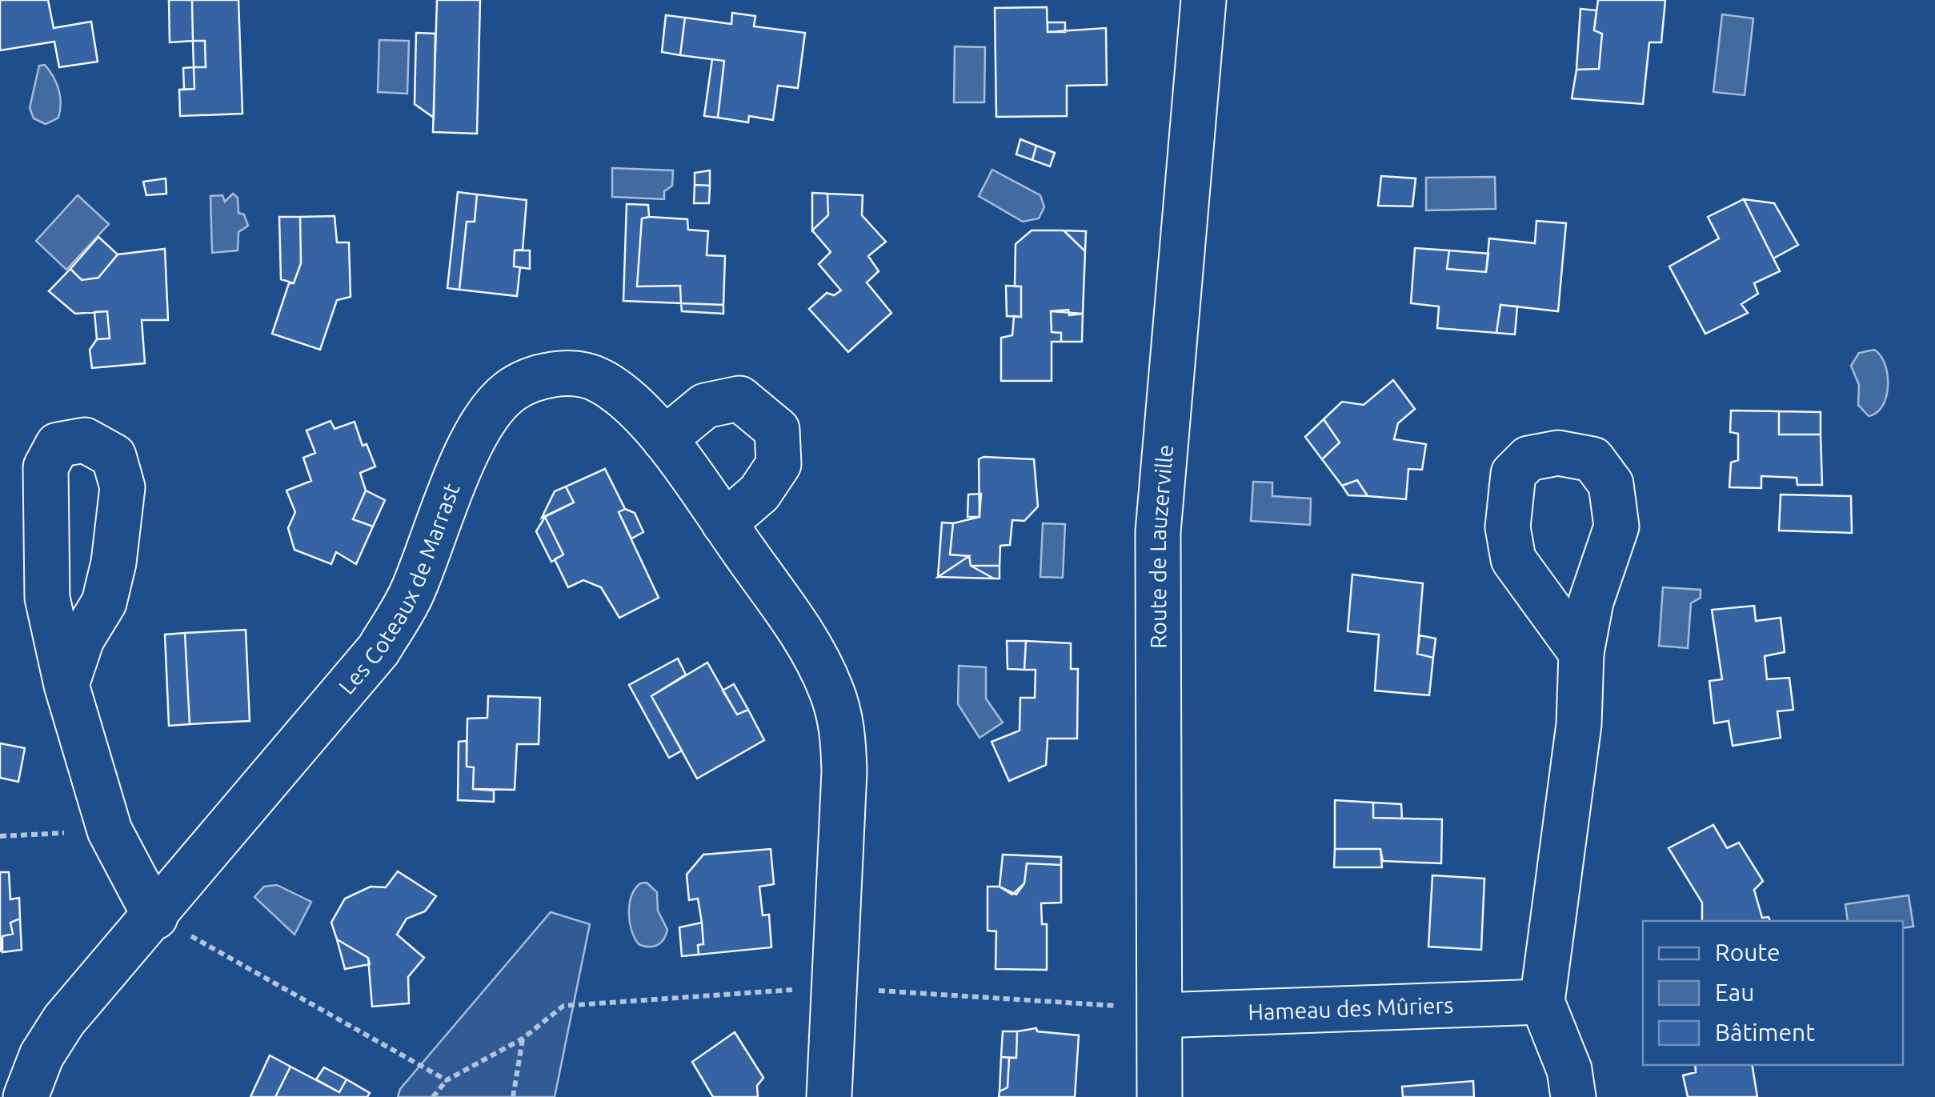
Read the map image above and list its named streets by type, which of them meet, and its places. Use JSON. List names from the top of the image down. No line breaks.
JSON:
{"streets":{"street":["Route de Lauzerville","Les Coteaux de Marrast","Hameau des Mûriers"]},"crossings":[["Route de Lauzerville","Hameau des Mûriers"]],"legend":["Route","Eau","Bâtiment"]}
